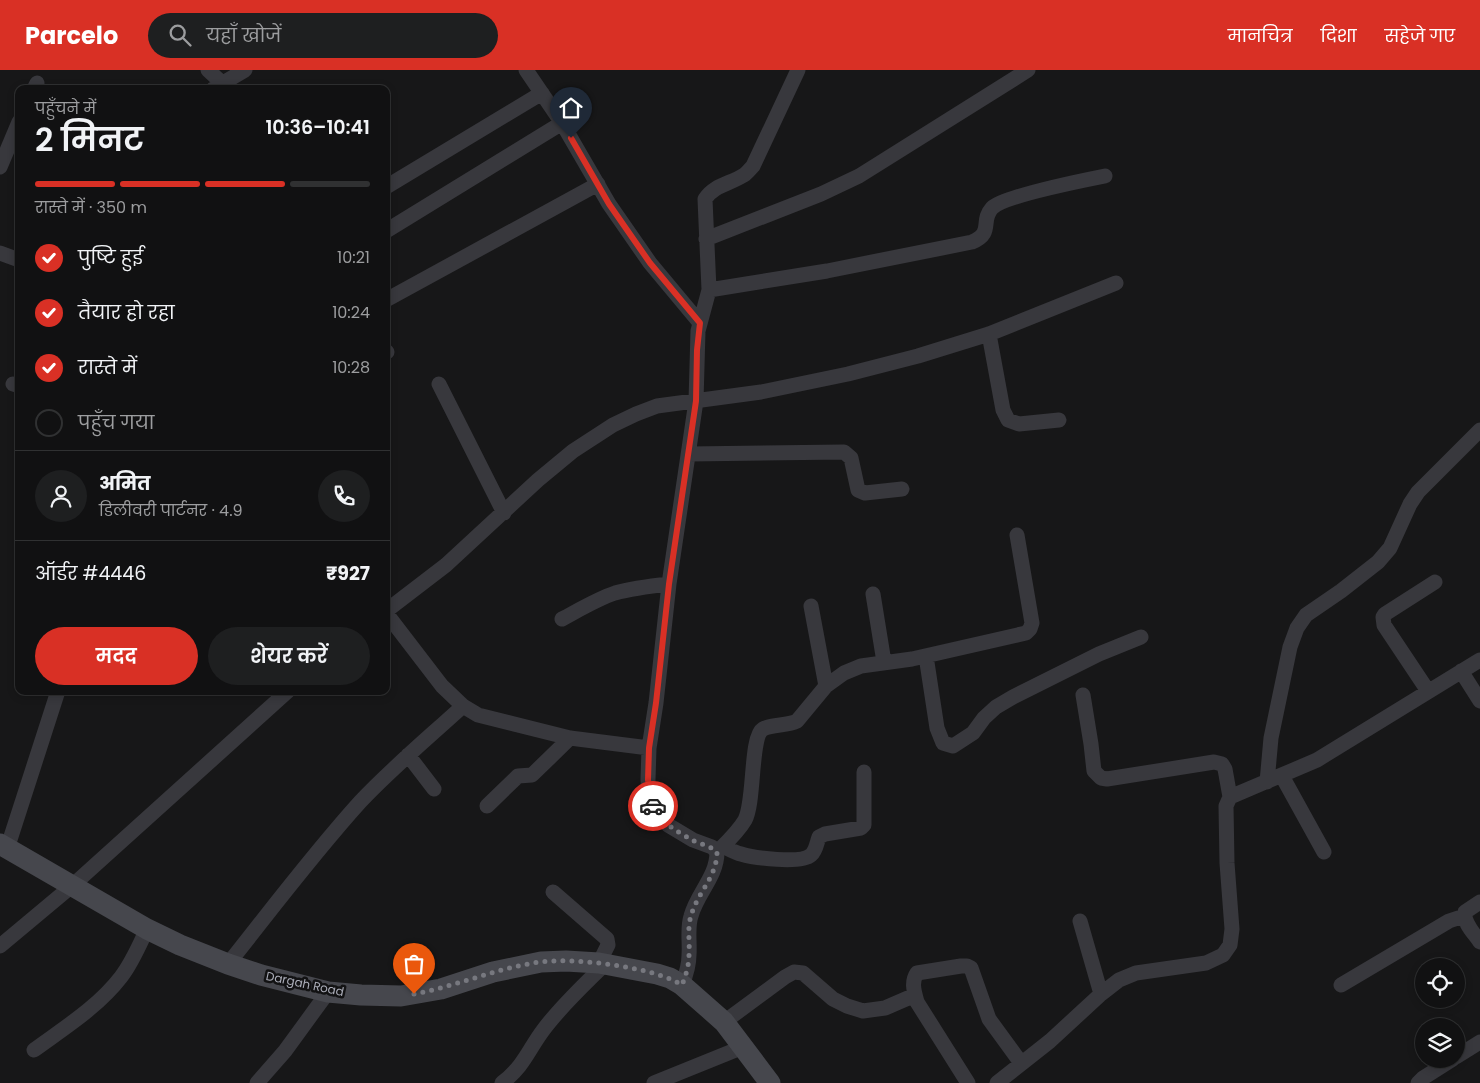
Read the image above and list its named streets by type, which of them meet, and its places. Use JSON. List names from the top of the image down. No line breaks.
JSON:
{"streets":{"street":["Dargah Road"]},"page":{"header":"Parcelo","search":"यहाँ खोजें","nav":["मानचित्र","दिशा","सहेजे गए"],"heading":["2 मिनट","पहुँचने में","10:36–10:41"],"panel":["अमित","डिलीवरी पार्टनर · 4.9","ऑर्डर #4446","₹927"],"bar":"रास्ते में · 350 m","list":[["पुष्टि हुई","10:21"],["तैयार हो रहा","10:24"],["रास्ते में","10:28"],"पहुँच गया"],"buttons":["मदद","शेयर करें"]}}
